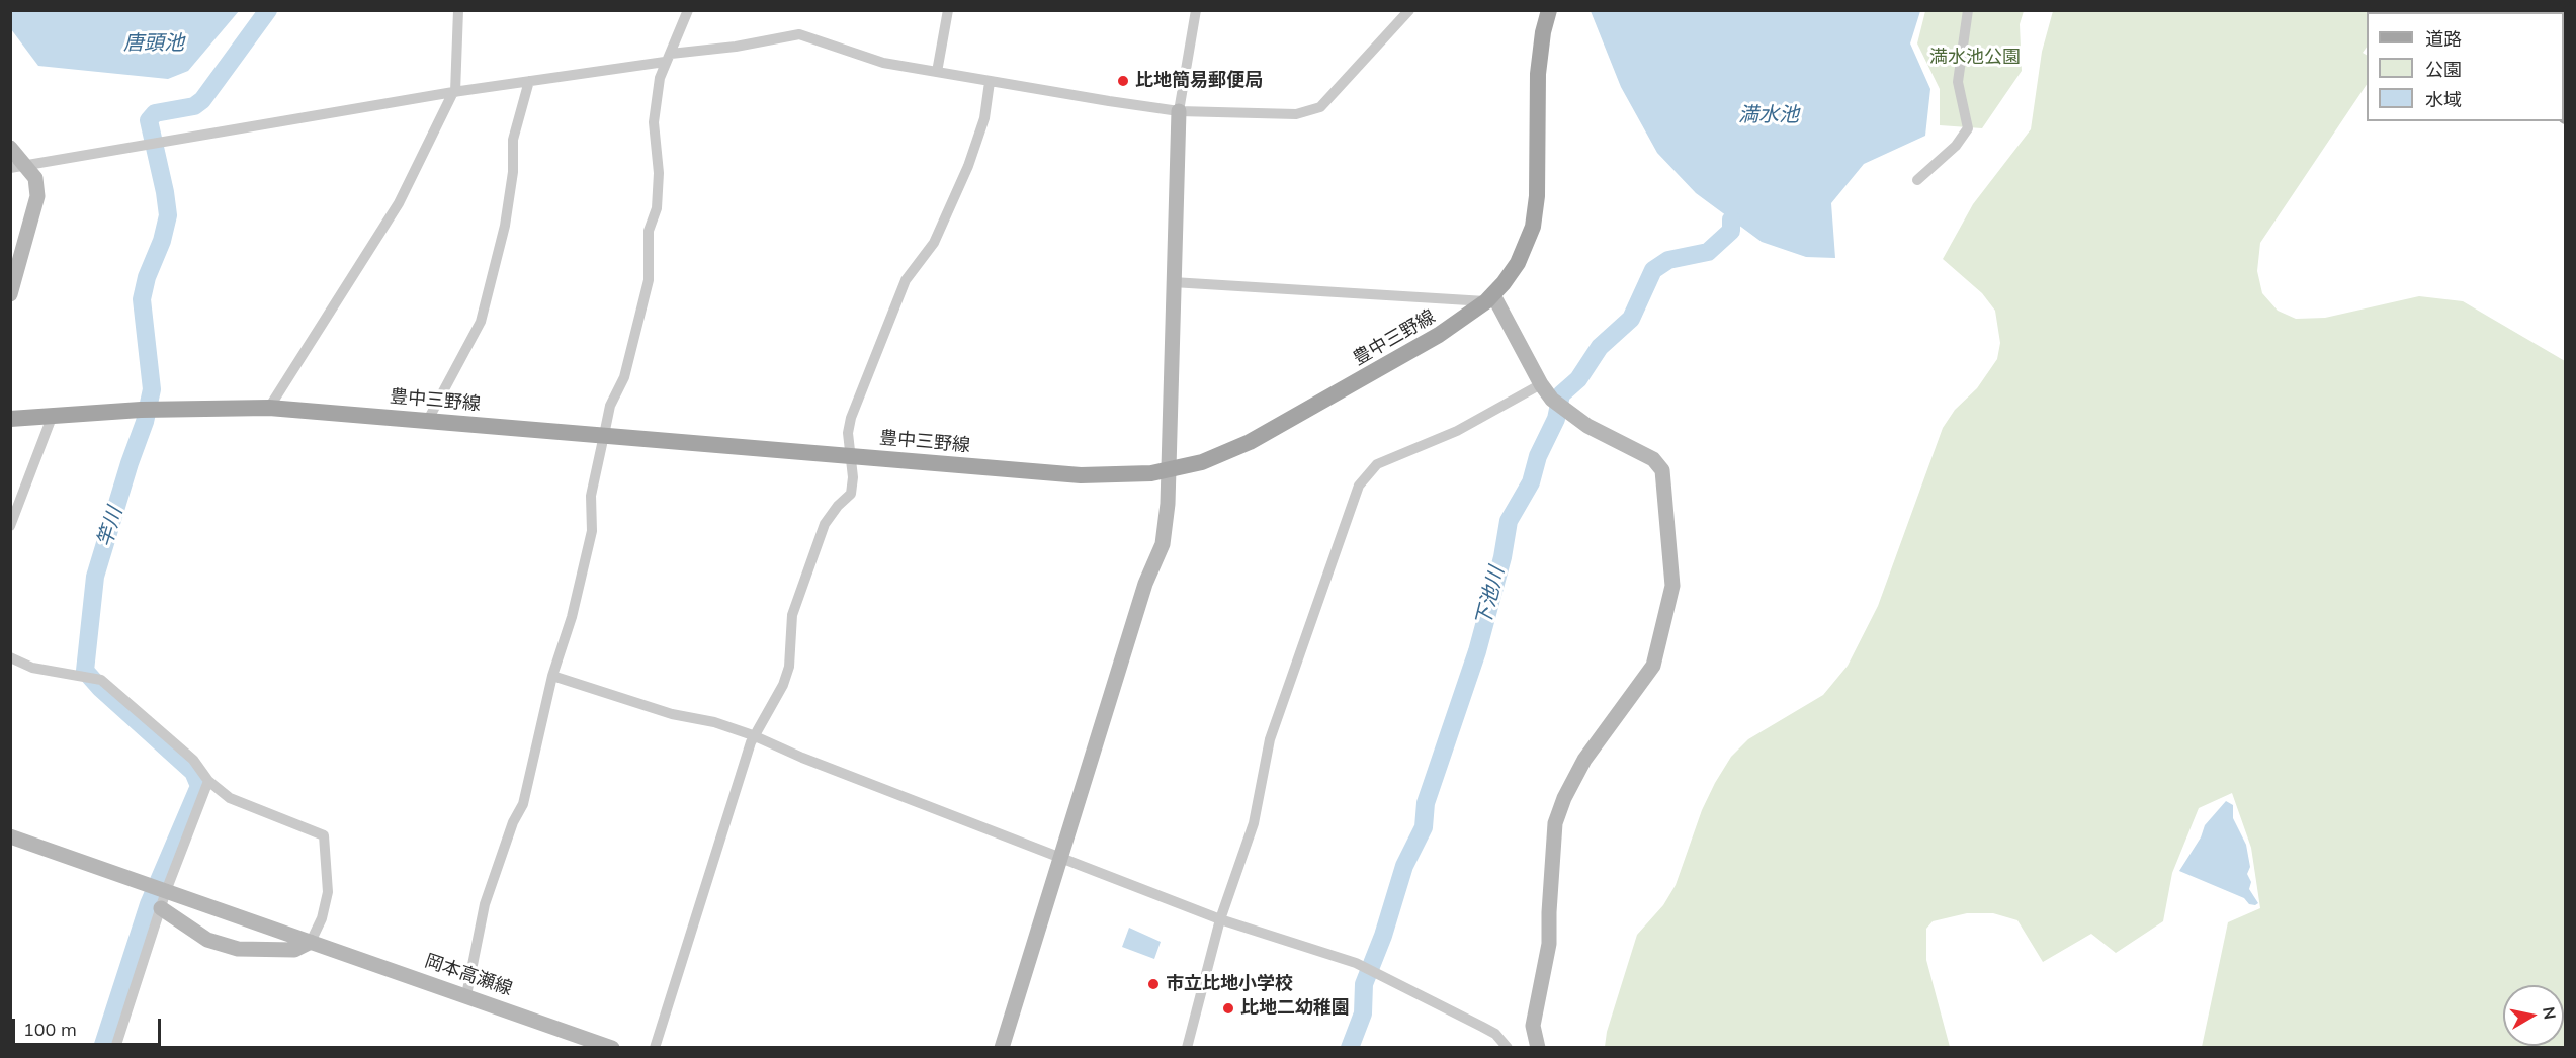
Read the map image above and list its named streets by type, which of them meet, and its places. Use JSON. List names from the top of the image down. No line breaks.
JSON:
{"streets":{"main road":["豊中三野線"],"street":["岡本高瀬線"]},"water":["唐頭池","満水池","竿川","下池川"],"parks":["満水池公園"],"places":["比地簡易郵便局","市立比地小学校","比地二幼稚園"],"legend":["道路","公園","水域"],"scale_bar":"100 m","north":"right"}
